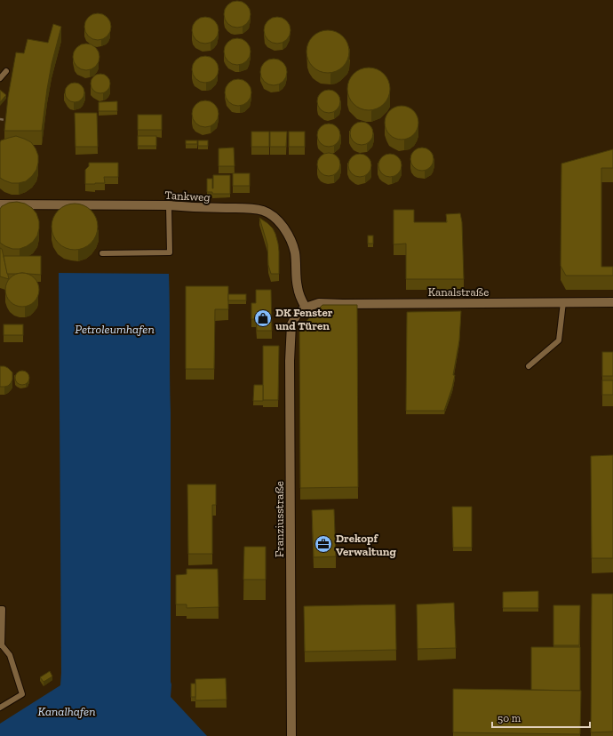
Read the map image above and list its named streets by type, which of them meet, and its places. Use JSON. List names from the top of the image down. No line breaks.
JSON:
{"streets":{"main road":["Tankweg","Kanalstraße","Franziusstraße"]},"crossings":[["Tankweg","Kanalstraße"],["Tankweg","Franziusstraße"],["Kanalstraße","Franziusstraße"]],"water":["Petroleumhafen","Kanalhafen"],"places":{"shop":["DK Fenster und Türen"],"office":["Drekopf Verwaltung"]},"scale_bar":"50 m"}
